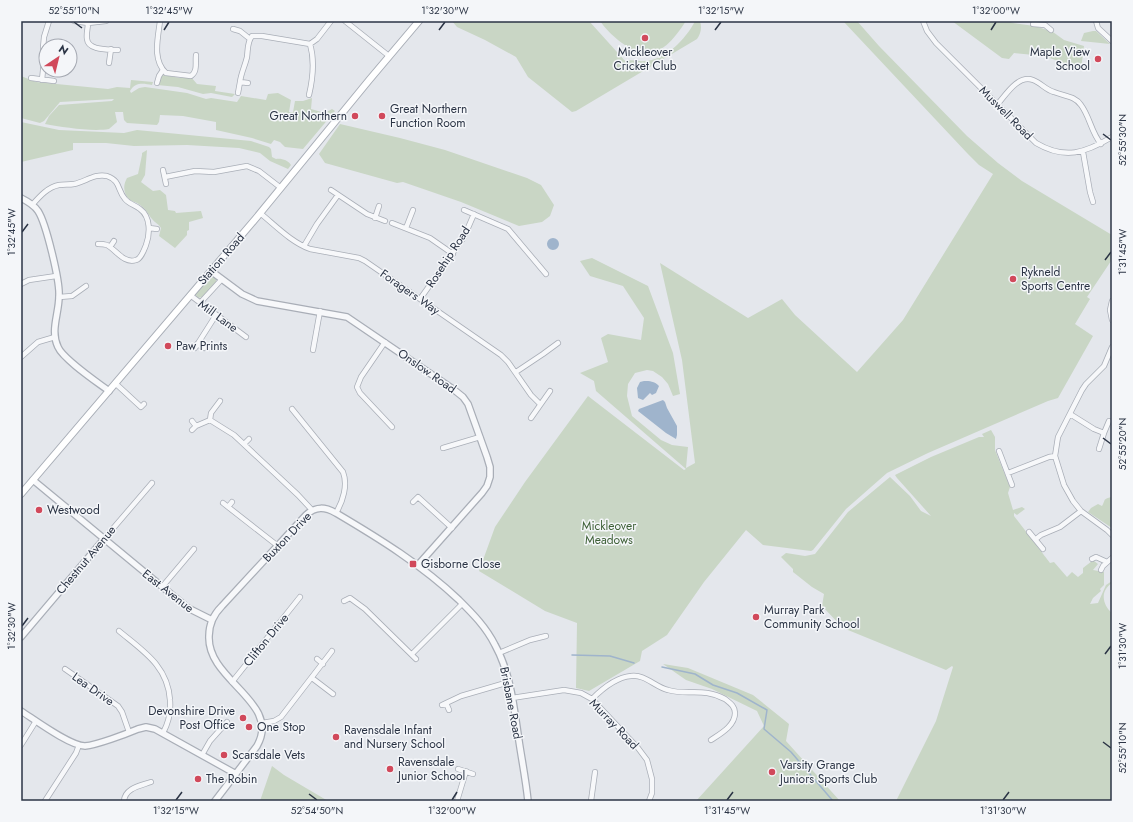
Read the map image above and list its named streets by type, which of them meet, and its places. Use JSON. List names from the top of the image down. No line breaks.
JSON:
{"streets":{"main road":["Station Road"],"street":["Muswell Road","Rosehip Road","Foragers Way","Mill Lane","Onslow Road","Buxton Drive","Chestnut Avenue","East Avenue","Clifton Drive","Lea Drive","Brisbane Road","Murray Road"]},"crossings":[["Rosehip Road","Foragers Way"],["Station Road","Foragers Way"],["Station Road","Mill Lane"],["Station Road","Onslow Road"],["Station Road","East Avenue"],["Onslow Road","Buxton Drive"],["Onslow Road","Brisbane Road"],["Buxton Drive","East Avenue"],["Buxton Drive","Brisbane Road"],["Chestnut Avenue","East Avenue"],["Brisbane Road","Murray Road"]],"parks":["Mickleover Meadows"],"places":{"other":["Mickleover Cricket Club","Maple View School","Great Northern","Great Northern Function Room","Rykneld Sports Centre","Paw Prints","Westwood","Murray Park Community School","Devonshire Drive Post Office","One Stop","Ravensdale Infant and Nursery School","Scarsdale Vets","Ravensdale Junior School","Varsity Grange Juniors Sports Club","The Robin"],"transit":["Gisborne Close"]},"north":"top right","coordinates":["52°55'10\"N","1°32'45\"W","1°32'30\"W","1°32'15\"W","1°32'00\"W","52°55'30\"N","1°31'45\"W","52°55'20\"N","1°31'30\"W","52°54'50\"N"]}
